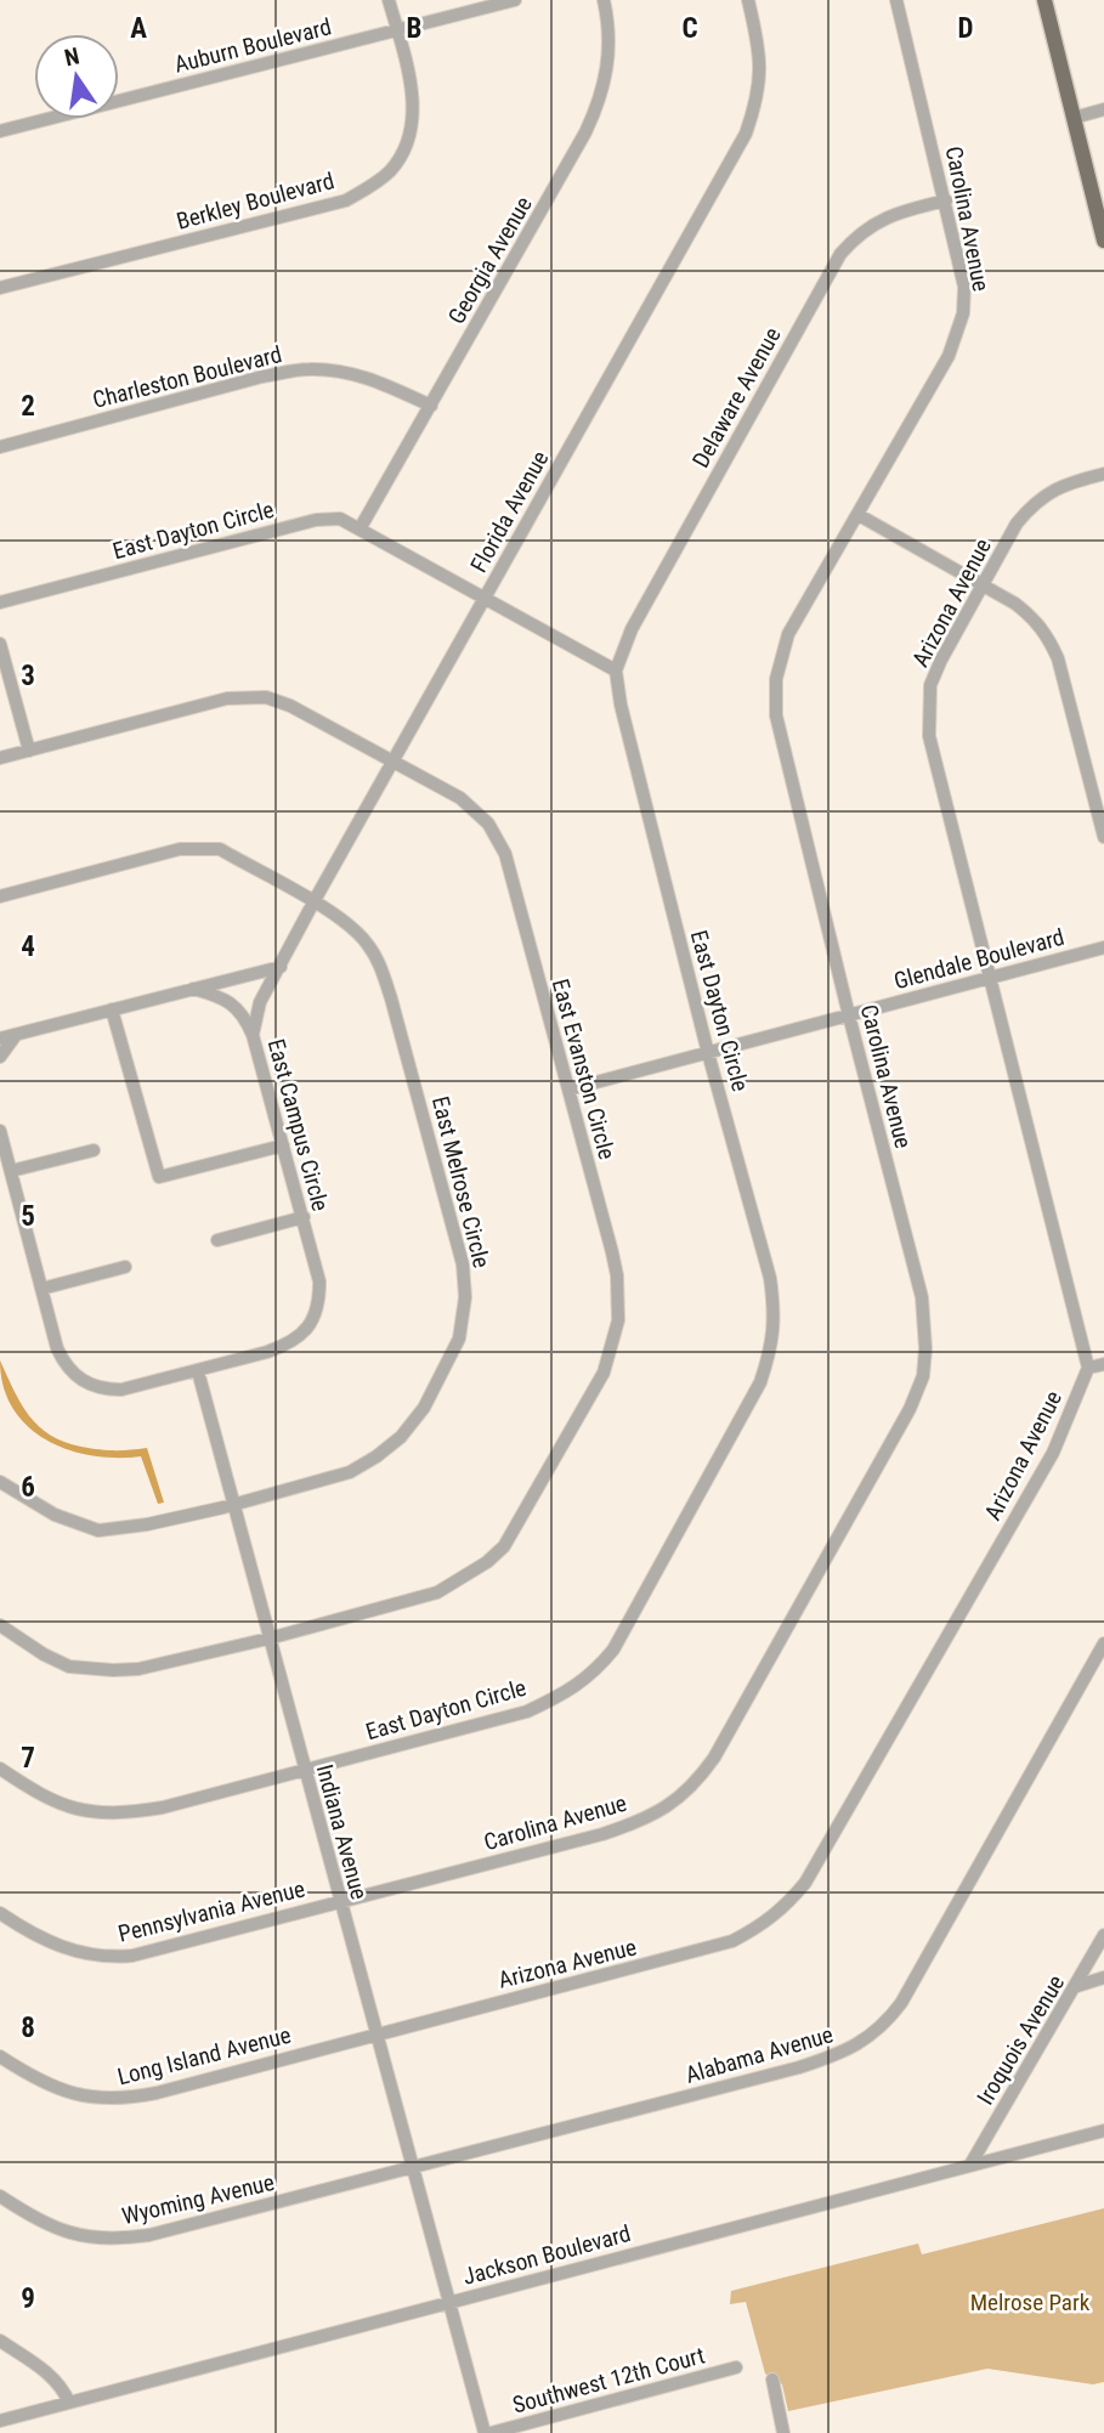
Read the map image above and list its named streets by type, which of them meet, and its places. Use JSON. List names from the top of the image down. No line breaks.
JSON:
{"streets":{"street":["Auburn Boulevard","Berkley Boulevard","Carolina Avenue","Georgia Avenue","Charleston Boulevard","Delaware Avenue","Florida Avenue","East Dayton Circle","Arizona Avenue","Glendale Boulevard","East Evanston Circle","East Campus Circle","East Melrose Circle","Indiana Avenue","Pennsylvania Avenue","Iroquois Avenue","Alabama Avenue","Long Island Avenue","Wyoming Avenue","Jackson Boulevard","Southwest 12th Court"]},"crossings":[["Auburn Boulevard","Berkley Boulevard"],["Carolina Avenue","Delaware Avenue"],["Carolina Avenue","Glendale Boulevard"],["Carolina Avenue","Indiana Avenue"],["Carolina Avenue","Pennsylvania Avenue"],["Georgia Avenue","Charleston Boulevard"],["Georgia Avenue","East Dayton Circle"],["Delaware Avenue","East Dayton Circle"],["Florida Avenue","East Dayton Circle"],["Florida Avenue","East Evanston Circle"],["Florida Avenue","East Campus Circle"],["Florida Avenue","East Melrose Circle"],["East Dayton Circle","Glendale Boulevard"],["East Dayton Circle","Indiana Avenue"],["Arizona Avenue","Glendale Boulevard"],["Arizona Avenue","Indiana Avenue"],["Arizona Avenue","Long Island Avenue"],["Glendale Boulevard","East Evanston Circle"],["East Evanston Circle","Indiana Avenue"],["East Campus Circle","Indiana Avenue"],["East Melrose Circle","Indiana Avenue"],["Indiana Avenue","Pennsylvania Avenue"],["Indiana Avenue","Alabama Avenue"],["Indiana Avenue","Long Island Avenue"],["Indiana Avenue","Wyoming Avenue"],["Indiana Avenue","Jackson Boulevard"],["Iroquois Avenue","Jackson Boulevard"],["Alabama Avenue","Wyoming Avenue"]],"parks":["Melrose Park"],"north":"top","grid":{"columns":["A","B","C","D"],"rows":["2","3","4","5","6","7","8","9"]}}
